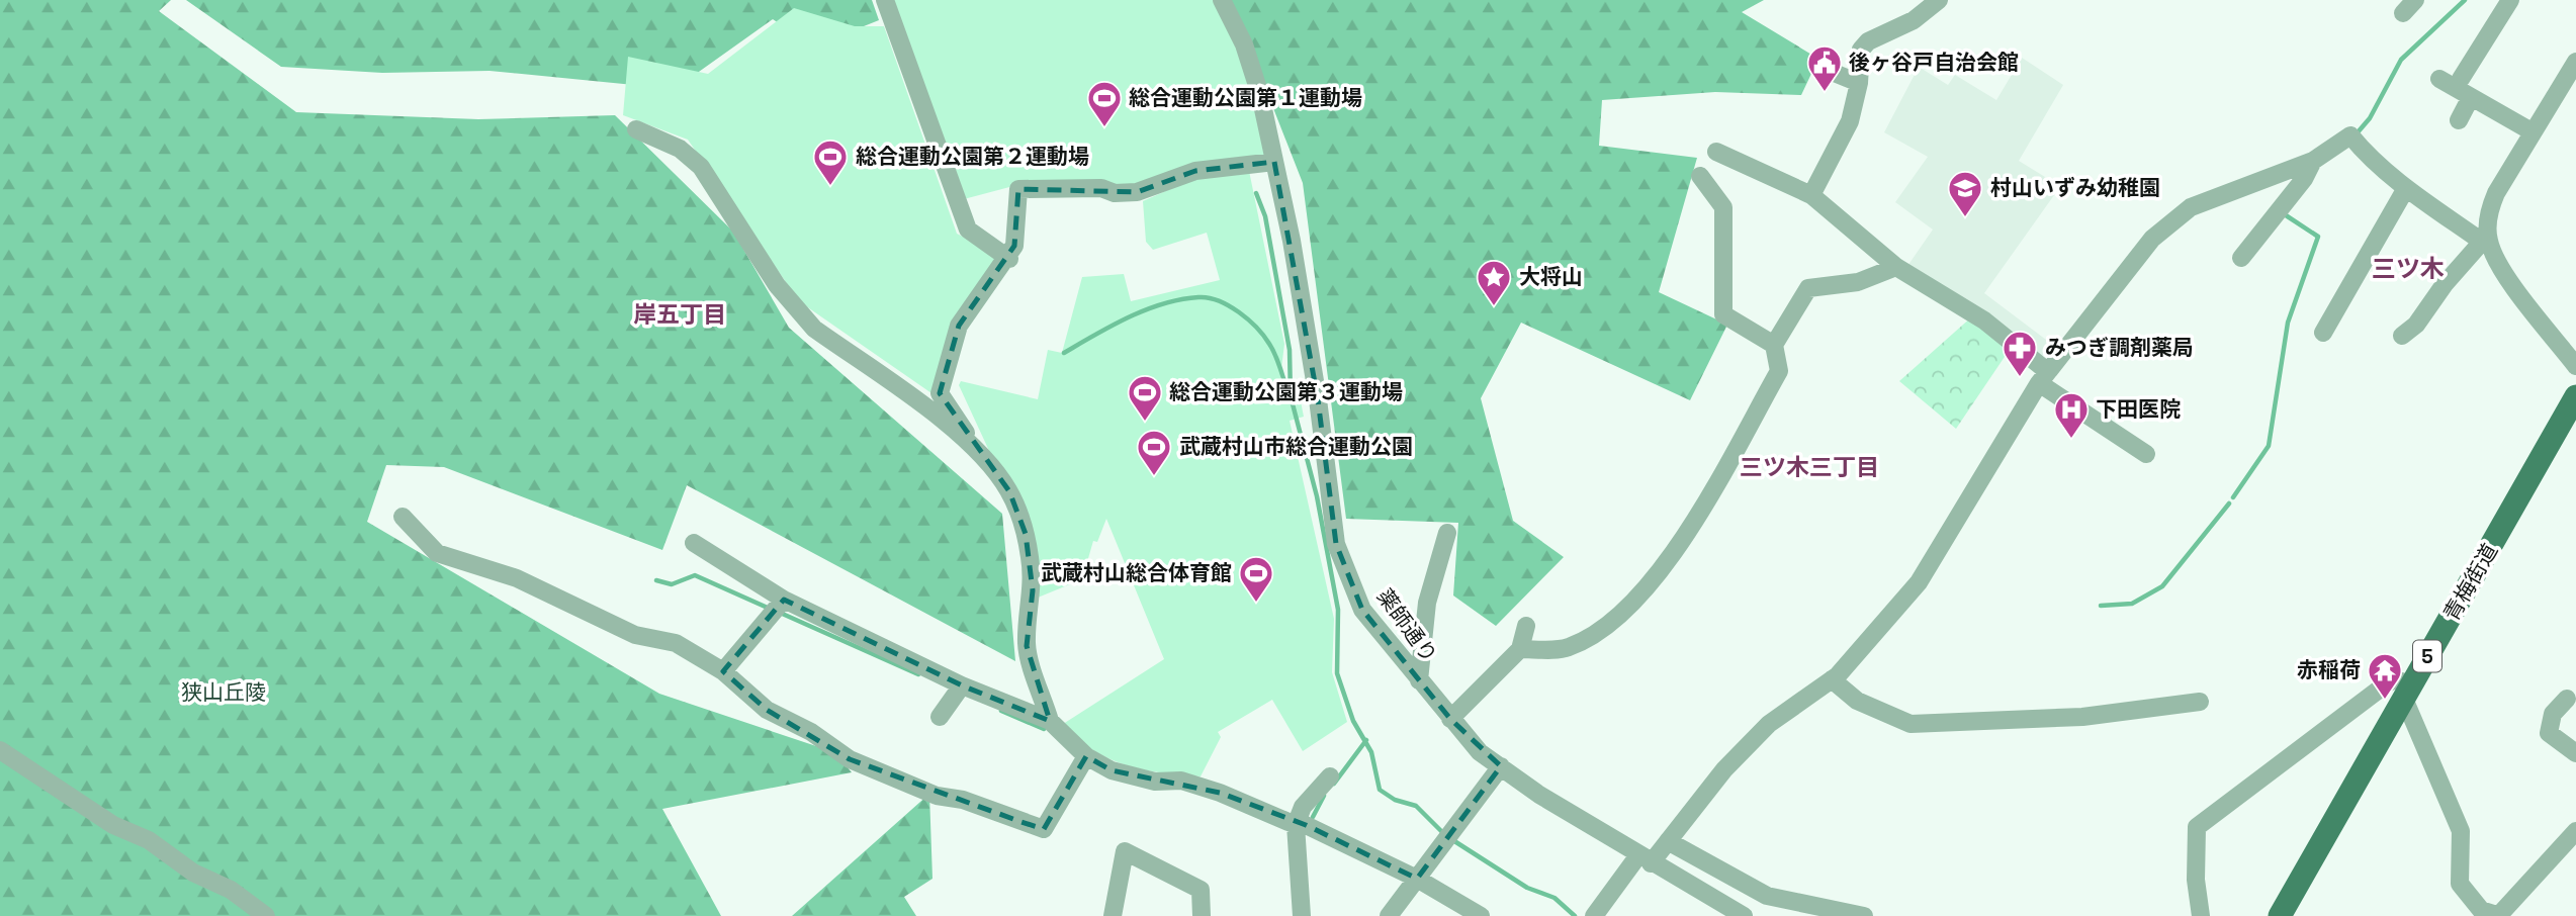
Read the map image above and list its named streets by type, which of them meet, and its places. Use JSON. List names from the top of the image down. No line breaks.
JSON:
{"streets":{"main road":["青梅街道","5"],"street":["薬師通り"]},"districts":["三ツ木","岸五丁目","三ツ木三丁目"],"parks":["狭山丘陵"],"places":{"public building":["後ヶ谷戸自治会館"],"sports":["総合運動公園第１運動場","総合運動公園第２運動場","総合運動公園第３運動場","武蔵村山市総合運動公園","武蔵村山総合体育館"],"school or university":["村山いずみ幼稚園"],"place":["大将山"],"pharmacy":["みつぎ調剤薬局"],"hospital":["下田医院"],"temple":["赤稲荷"]}}
